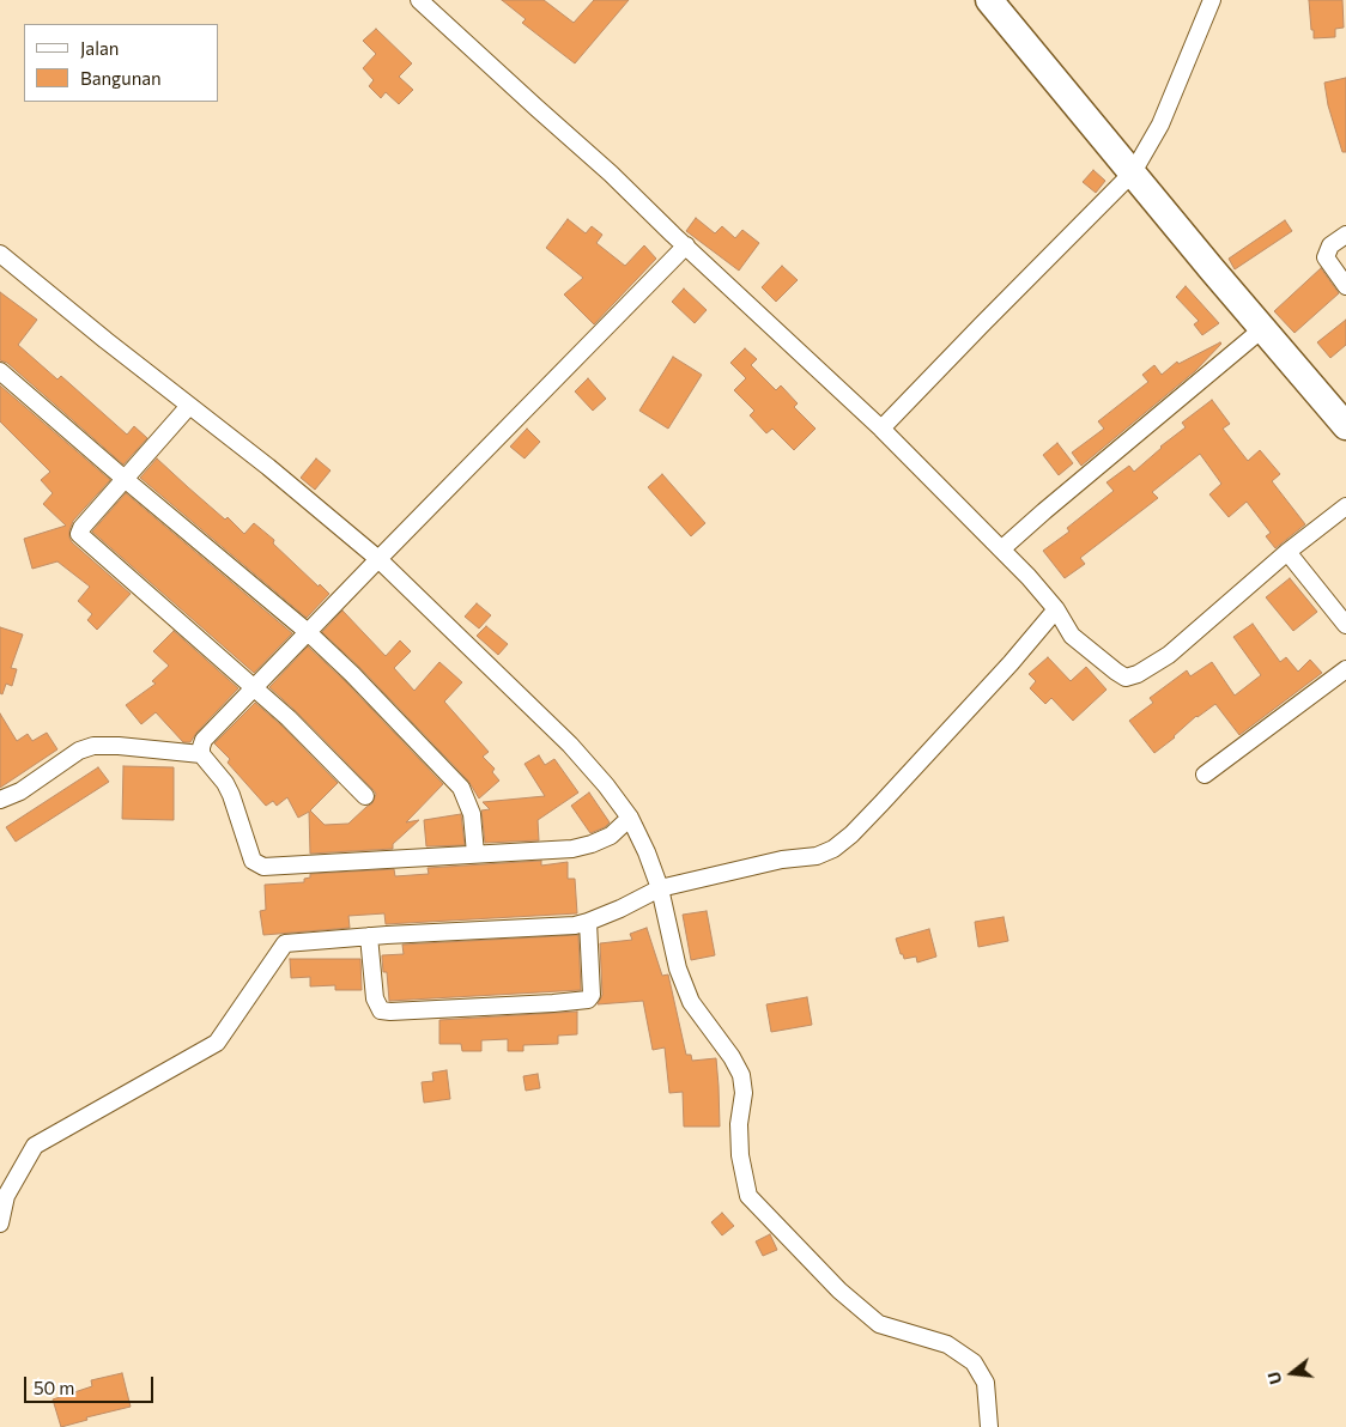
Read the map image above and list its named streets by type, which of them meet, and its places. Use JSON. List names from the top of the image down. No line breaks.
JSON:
{"legend":["Jalan","Bangunan"],"scale_bar":"50 m","north":"left"}
